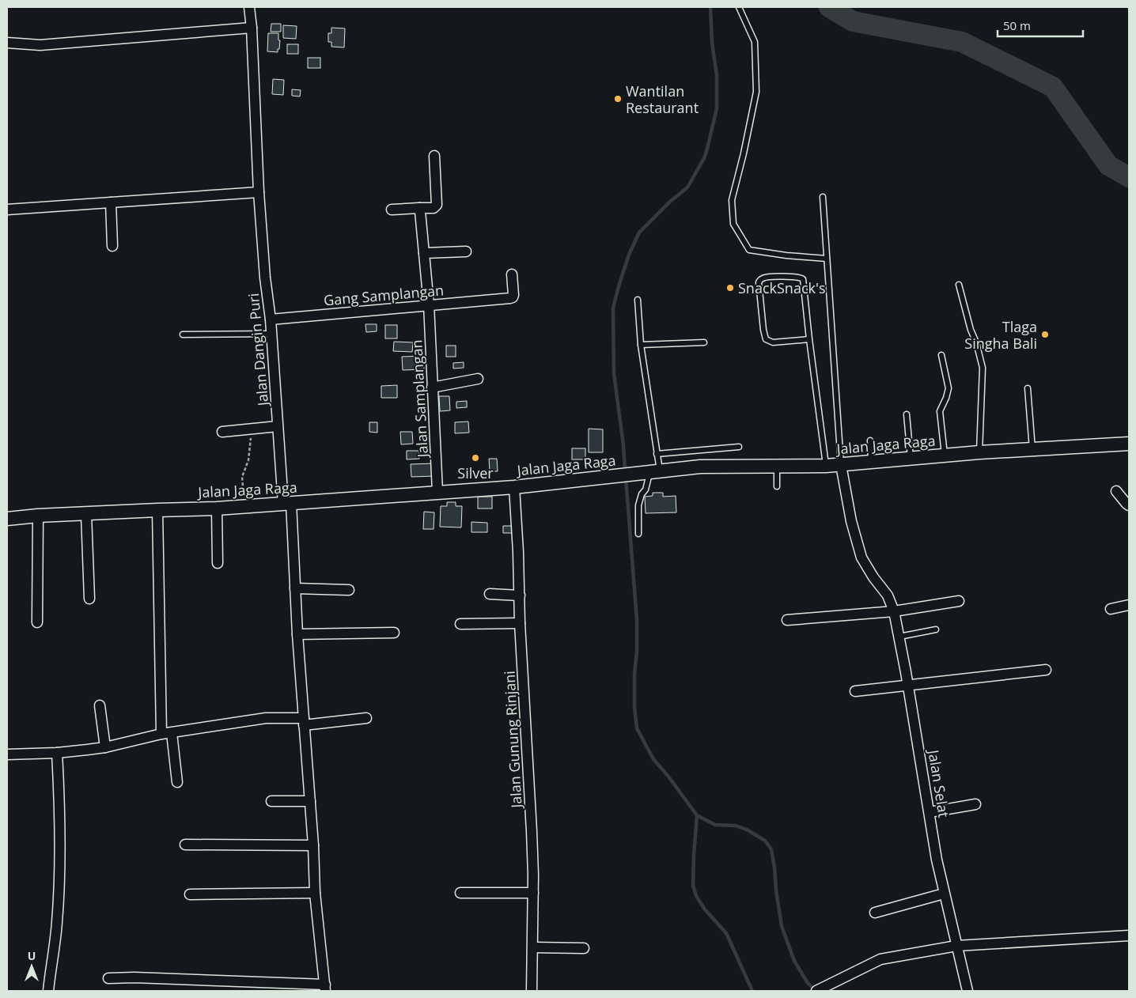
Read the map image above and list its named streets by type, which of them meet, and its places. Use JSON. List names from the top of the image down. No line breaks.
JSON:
{"streets":{"street":["Gang Samplangan","Jalan Dangin Puri","Jalan Samplangan","Jalan Jaga Raga","Jalan Gunung Rinjani","Jalan Selat"]},"crossings":[["Gang Samplangan","Jalan Dangin Puri"],["Gang Samplangan","Jalan Samplangan"],["Jalan Dangin Puri","Jalan Jaga Raga"],["Jalan Samplangan","Jalan Jaga Raga"],["Jalan Jaga Raga","Jalan Gunung Rinjani"],["Jalan Jaga Raga","Jalan Selat"]],"places":["Wantilan Restaurant","SnackSnack's","Tlaga Singha Bali","Silver"],"scale_bar":"50 m","north":"top"}
